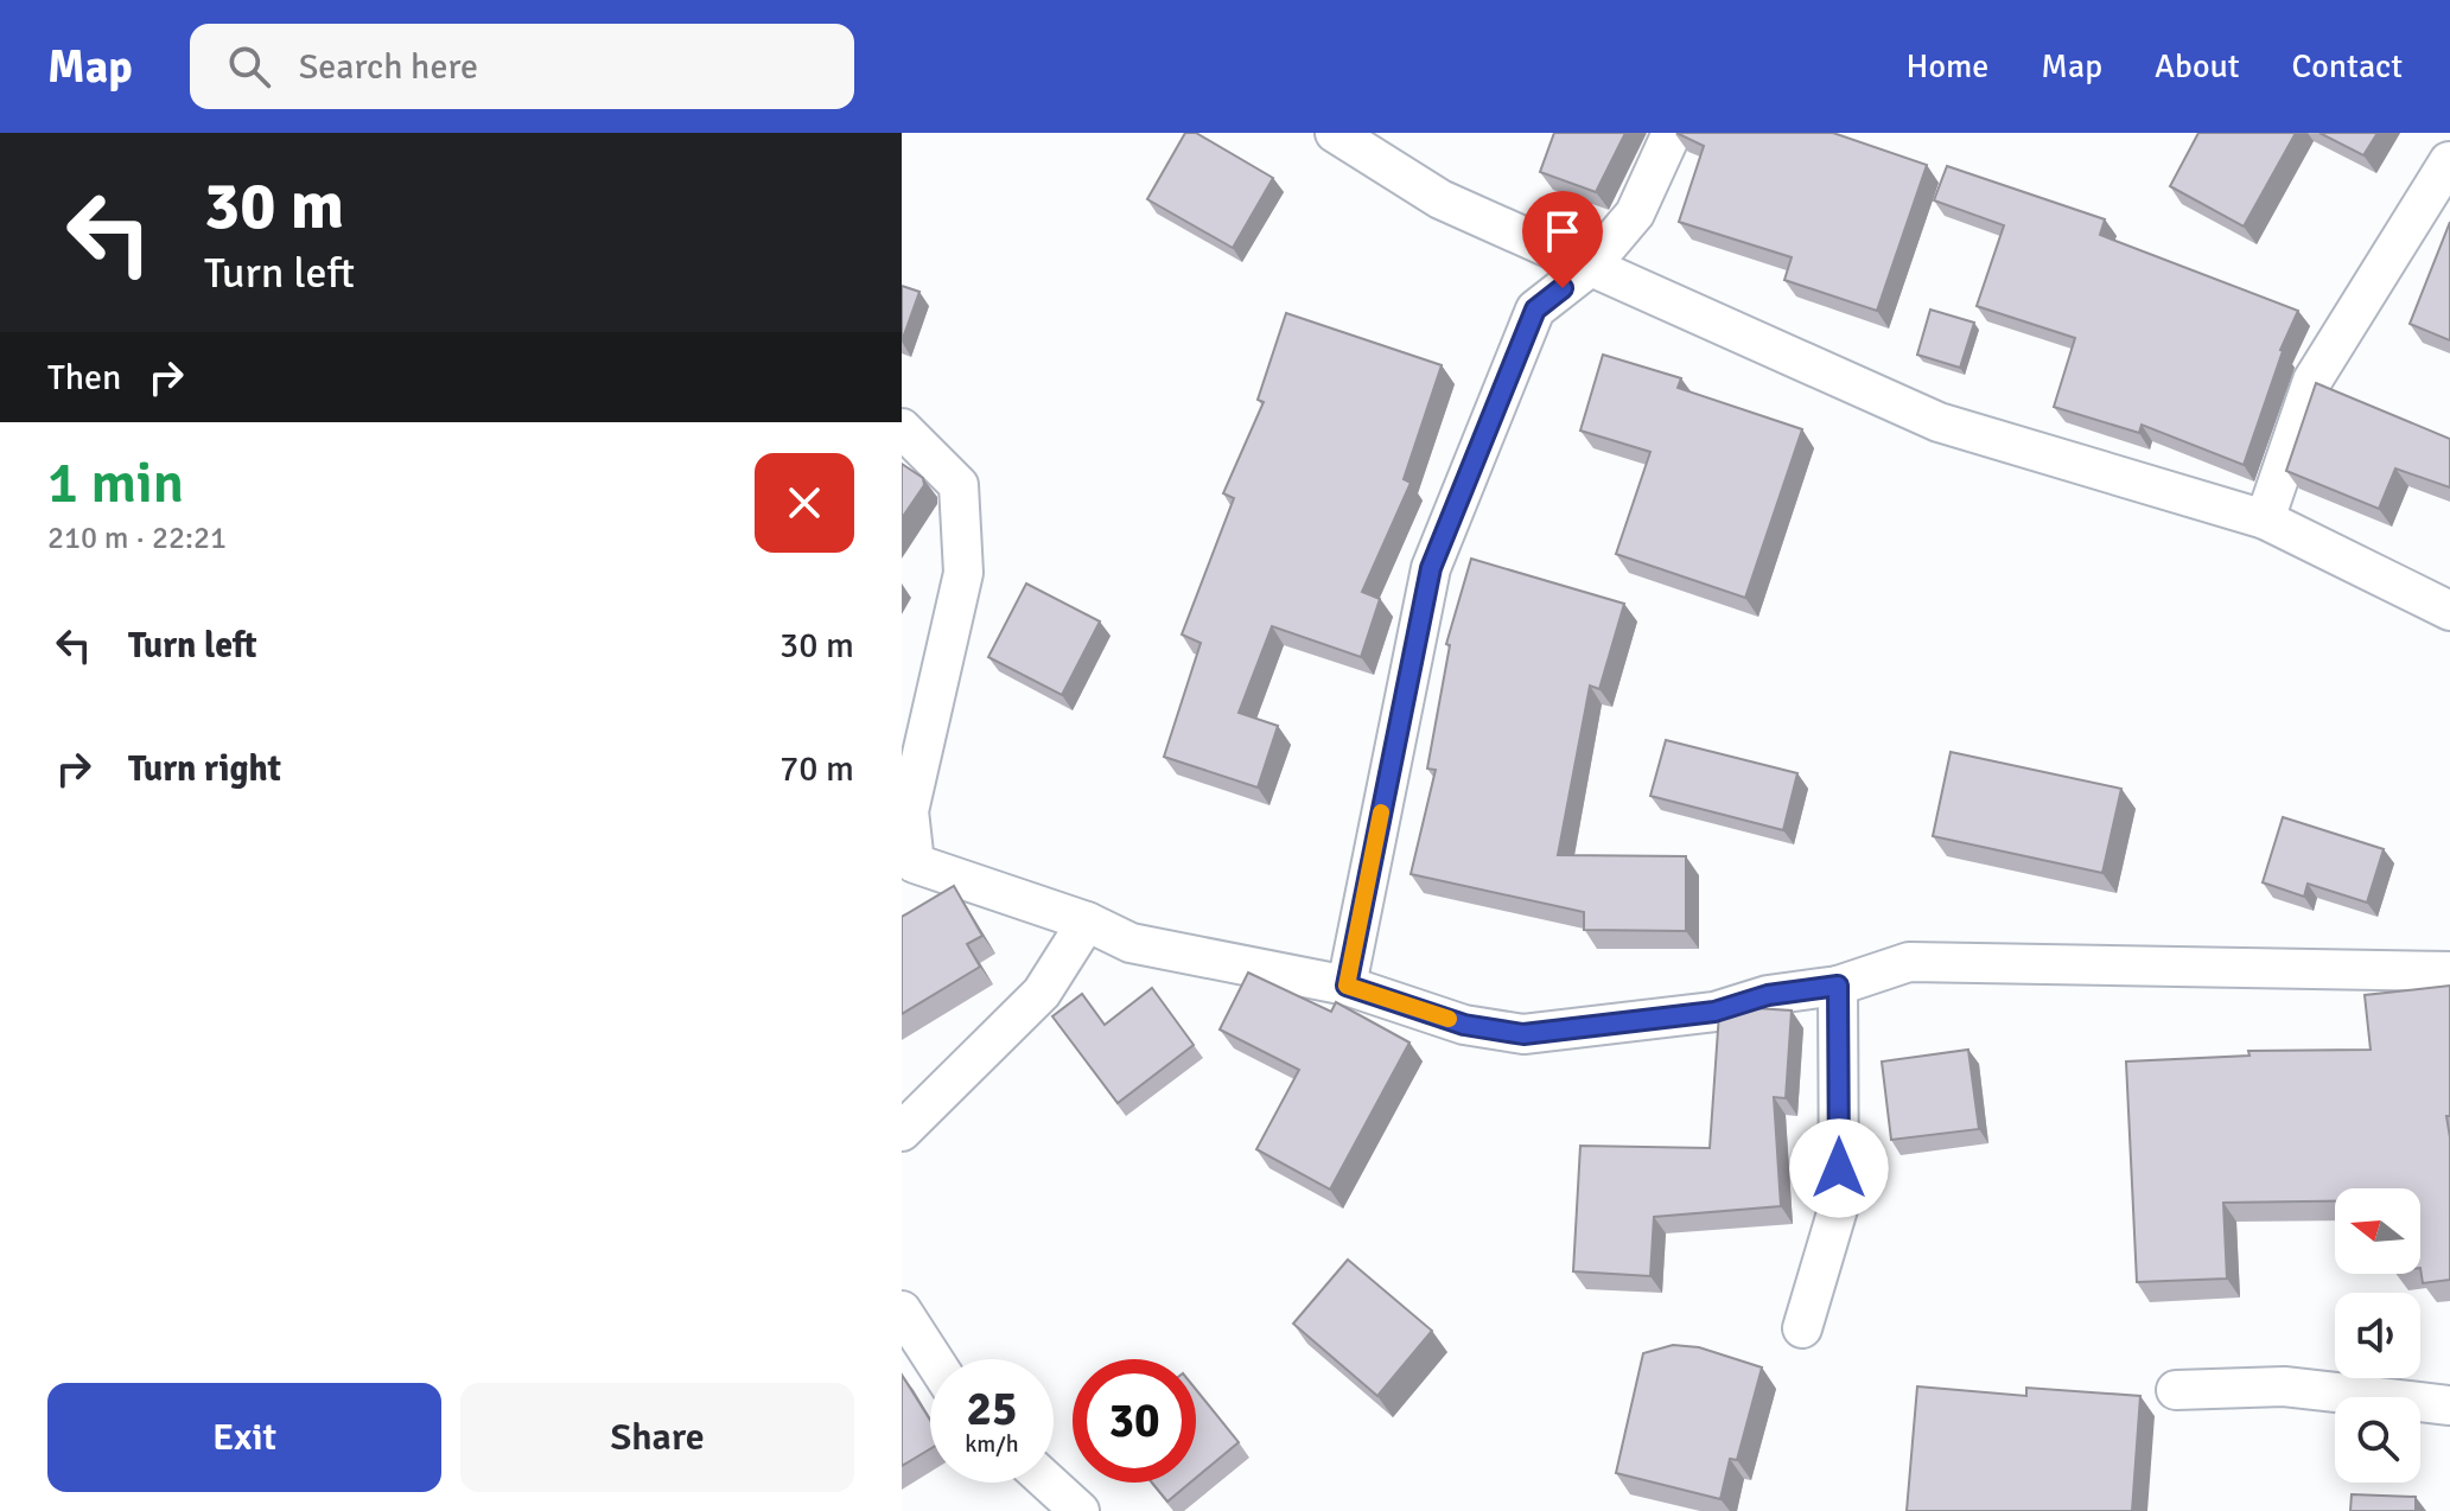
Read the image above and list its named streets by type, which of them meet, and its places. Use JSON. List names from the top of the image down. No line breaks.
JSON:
{"north":"left","page":{"header":"Map","search":"Search here","nav":["Home","Map","About","Contact"],"turn":["30 m","Turn left"],"then":"Then","heading":["1 min","210 m · 22:21"],"list":[{"name":"Turn left","value":"30 m"},{"name":"Turn right","value":"70 m"}],"speed":"25 km/h","limit":"30","buttons":["Exit","Share"]}}
